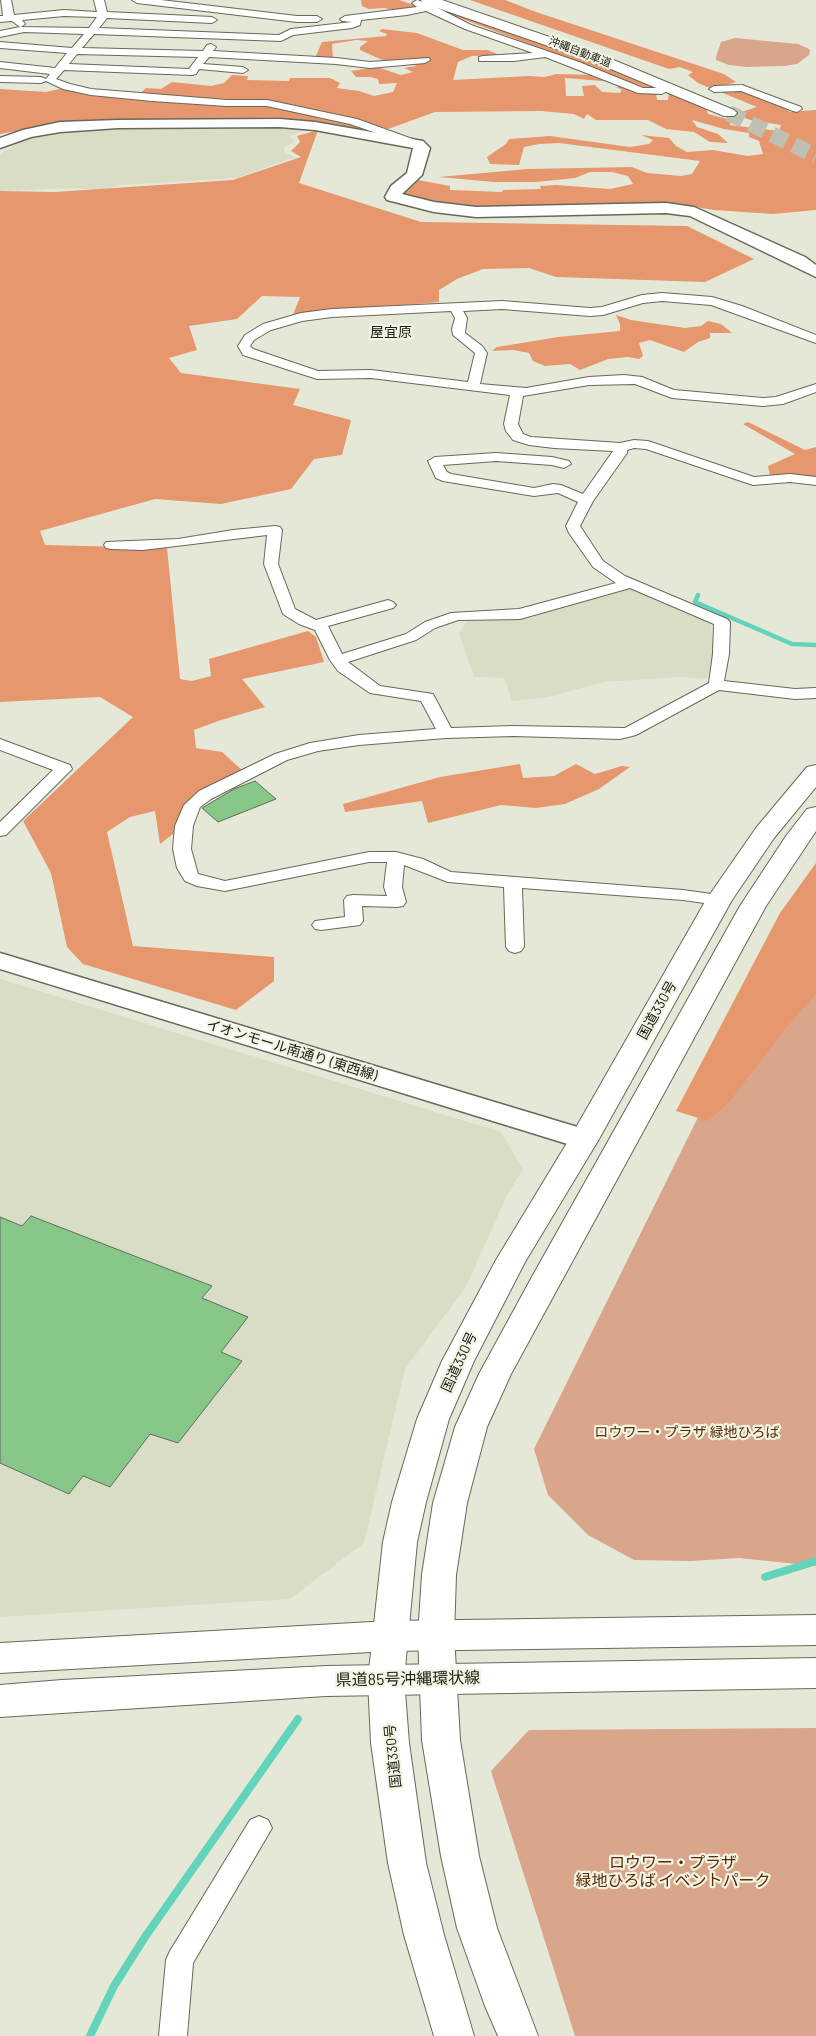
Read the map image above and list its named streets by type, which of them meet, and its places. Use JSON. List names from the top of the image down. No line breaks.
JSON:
{"streets":{"main road":["沖縄自動車道","国道330号","県道85号沖縄環状線"],"street":["イオンモール南通り (東西線)"]},"crossings":[["国道330号","イオンモール南通り (東西線)"],["国道330号","県道85号沖縄環状線"]],"districts":["屋宜原"],"parks":["ロウワー・プラザ 緑地ひろば","ロウワー・プラザ 緑地ひろば イベントパーク"]}
